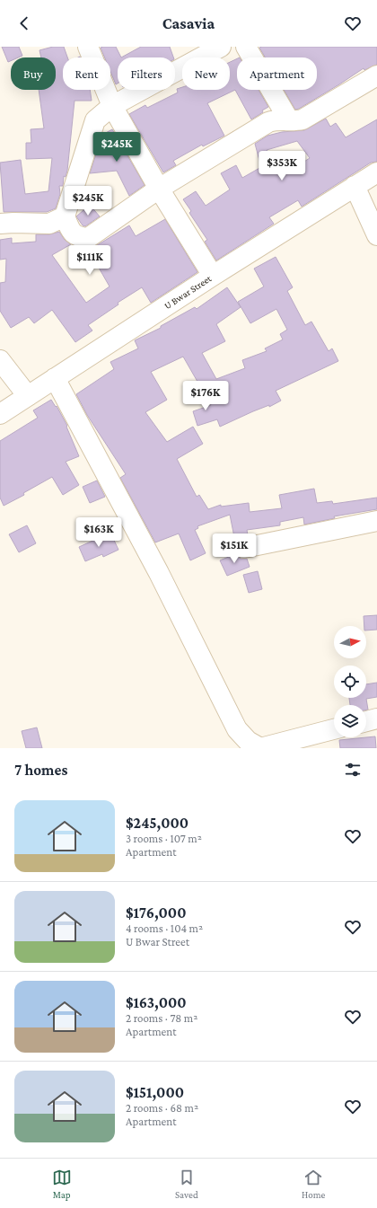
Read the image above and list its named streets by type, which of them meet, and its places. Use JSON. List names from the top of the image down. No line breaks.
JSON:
{"streets":{"street":["U Bwar Street"]},"north":"right","page":{"header":"Casavia","chip":["Buy","Rent","Filters","New","Apartment"],"price":["$245K","$353K","$245K","$111K","$176K","$163K","$151K"],"heading":"7 homes","list":[{"name":"$245,000","note":"3 rooms · 107 m² · Apartment"},{"name":"$176,000","note":"4 rooms · 104 m² · U Bwar Street"},{"name":"$163,000","note":"2 rooms · 78 m² · Apartment"},{"name":"$151,000","note":"2 rooms · 68 m² · Apartment"}],"tabs":["Map","Saved","Home"]}}
